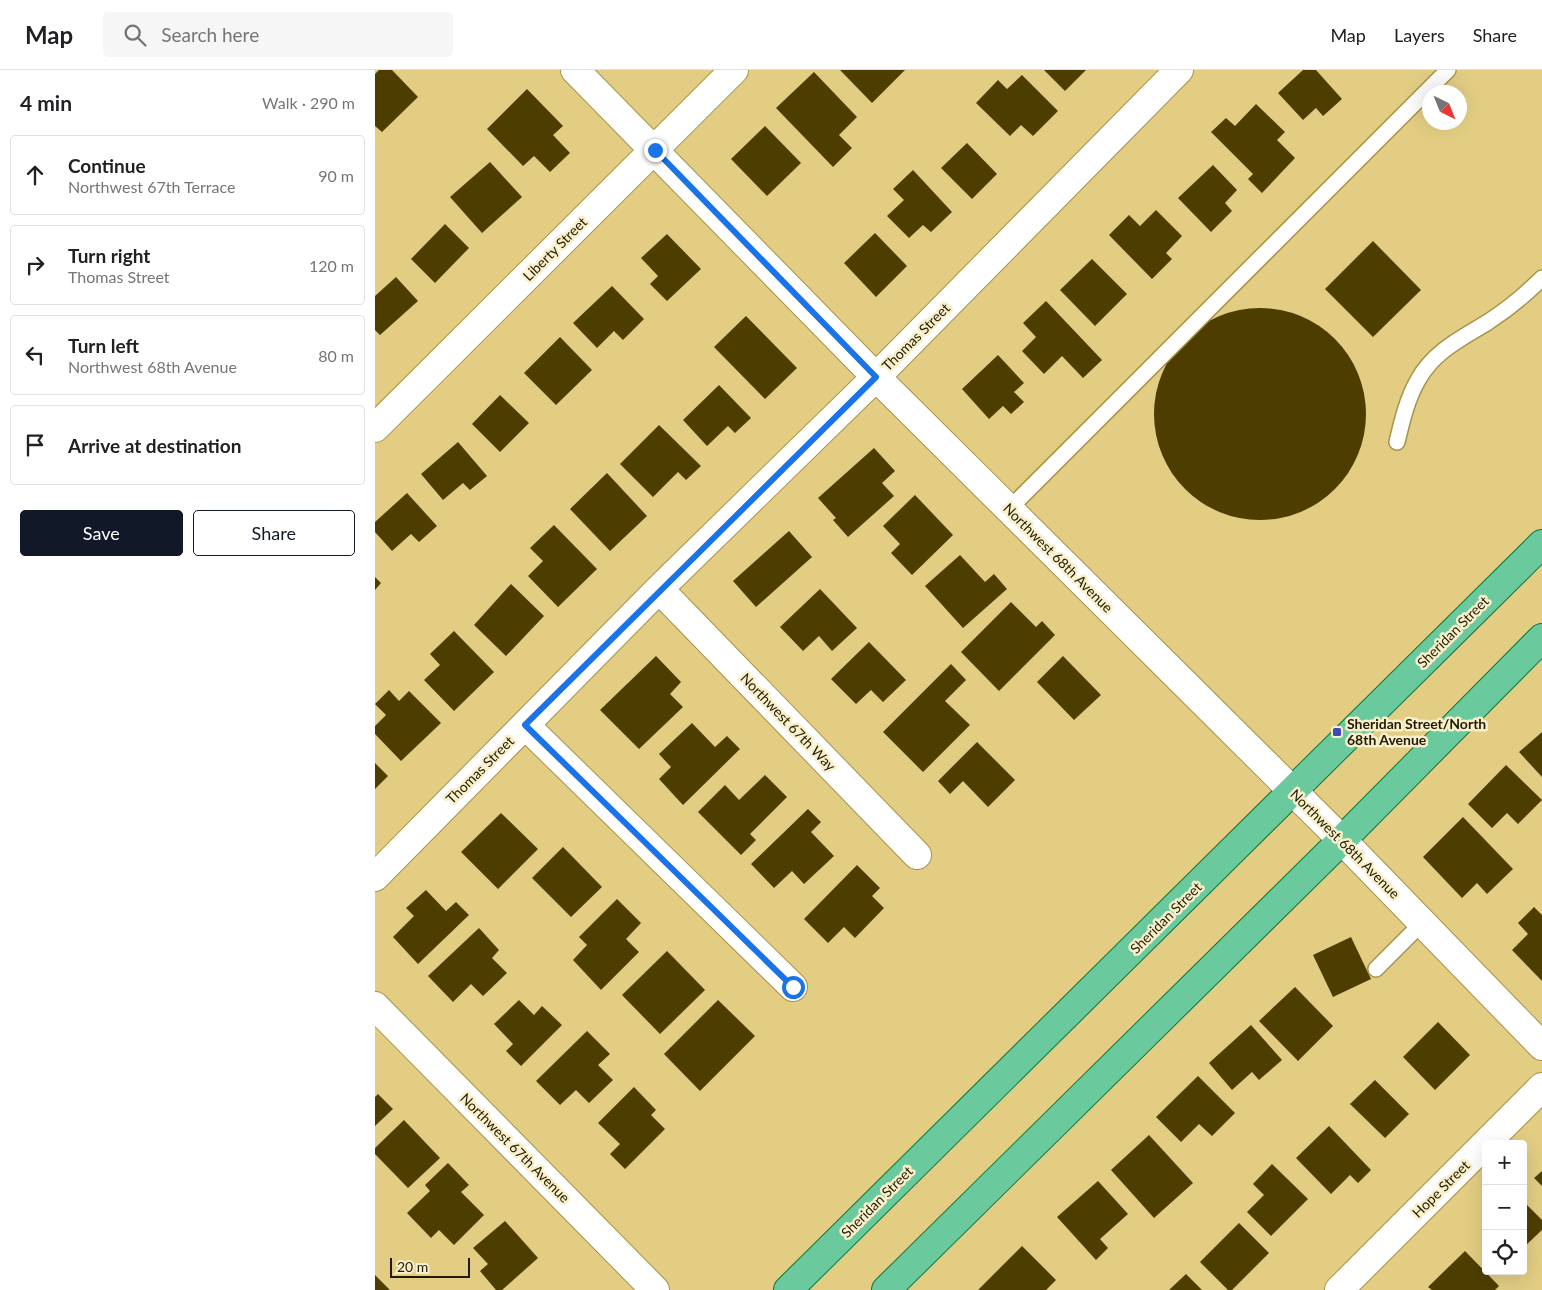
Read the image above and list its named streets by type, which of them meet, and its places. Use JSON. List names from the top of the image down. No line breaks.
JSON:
{"streets":{"main road":["Sheridan Street"],"street":["Liberty Street","Thomas Street","Northwest 68th Avenue","Northwest 67th Way","Northwest 67th Avenue","Hope Street"]},"crossings":[["Liberty Street","Northwest 68th Avenue"],["Thomas Street","Northwest 68th Avenue"],["Thomas Street","Northwest 67th Way"],["Northwest 68th Avenue","Sheridan Street"]],"places":{"transit":["Sheridan Street/North 68th Avenue"]},"scale_bar":"20 m","north":"bottom right","page":{"header":"Map","search":"Search here","nav":["Map","Layers","Share"],"heading":["4 min","Walk · 290 m"],"list":[["Continue","Northwest 67th Terrace","90 m"],["Turn right","Thomas Street","120 m"],["Turn left","Northwest 68th Avenue","80 m"],"Arrive at destination"],"buttons":["Save","Share"],"map_buttons":["+","−"],"scale":"20 m"}}
